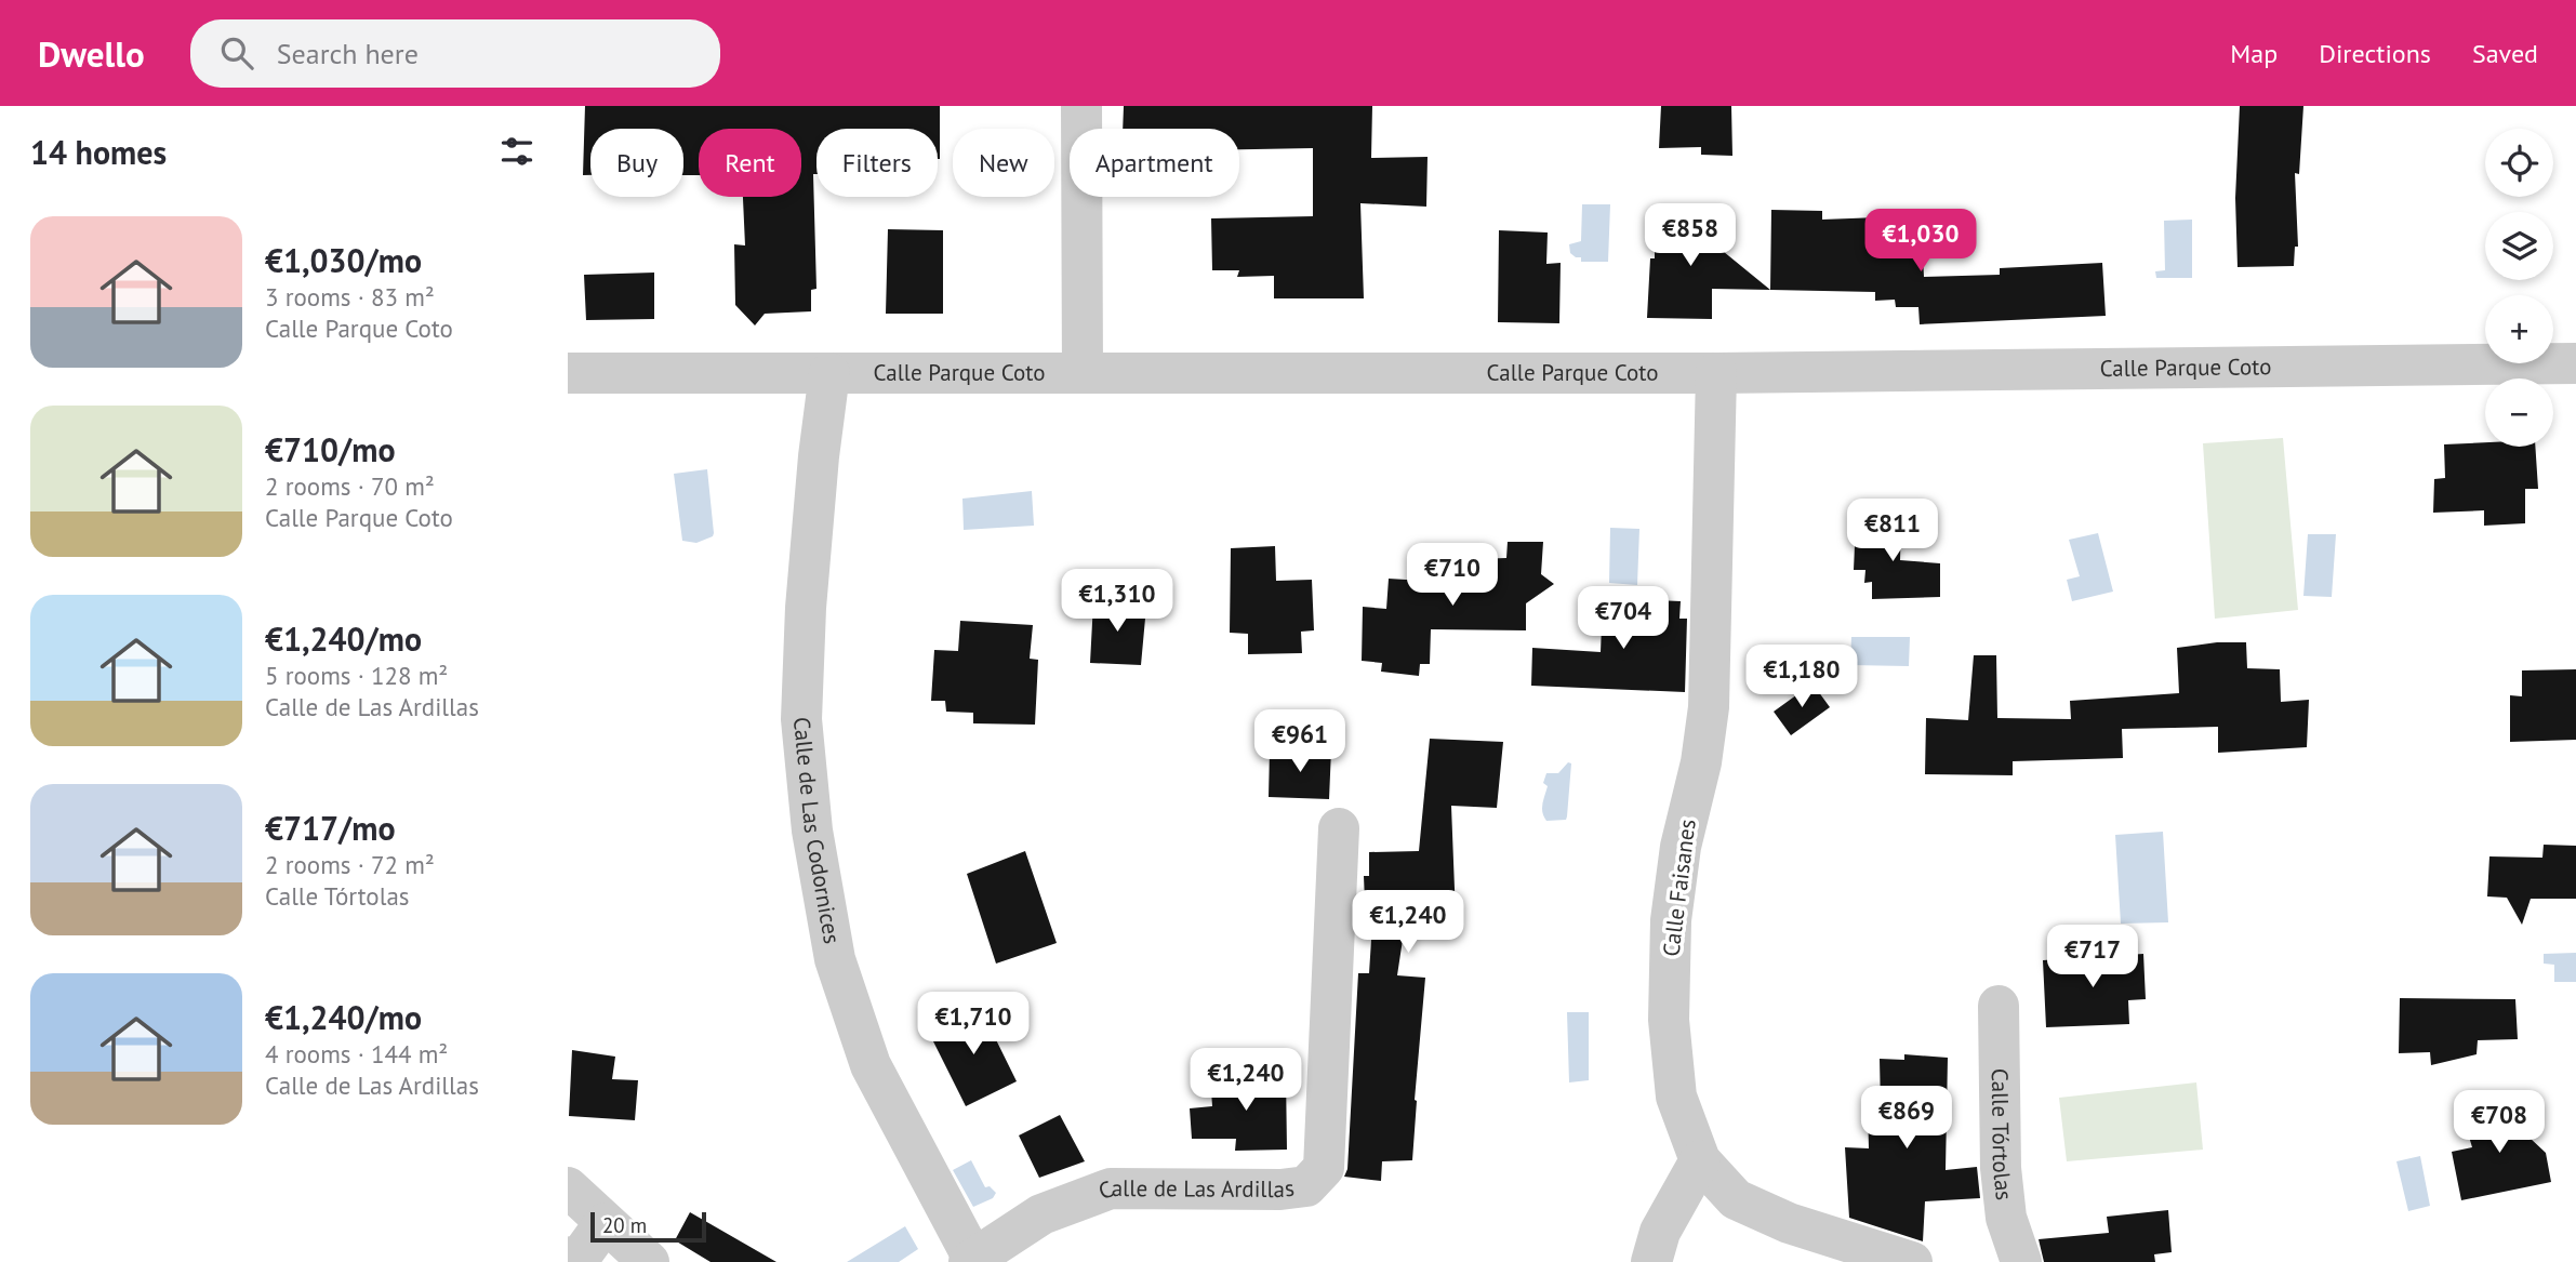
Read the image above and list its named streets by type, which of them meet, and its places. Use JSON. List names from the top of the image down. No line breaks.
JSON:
{"streets":{"street":["Calle Parque Coto","Calle de Las Codornices","Calle Faisanes","Calle Tórtolas","Calle de Las Ardillas"]},"crossings":[["Calle Parque Coto","Calle de Las Codornices"],["Calle Parque Coto","Calle Faisanes"],["Calle de Las Codornices","Calle de Las Ardillas"]],"scale_bar":"20 m","page":{"header":"Dwello","search":"Search here","nav":["Map","Directions","Saved"],"heading":"14 homes","map_buttons":["+","−"],"chip":["Buy","Rent","Filters","New","Apartment"],"list":[{"name":"€1,030/mo","note":"3 rooms · 83 m² · Calle Parque Coto"},{"name":"€710/mo","note":"2 rooms · 70 m² · Calle Parque Coto"},{"name":"€1,240/mo","note":"5 rooms · 128 m² · Calle de Las Ardillas"},{"name":"€717/mo","note":"2 rooms · 72 m² · Calle Tórtolas"},{"name":"€1,240/mo","note":"4 rooms · 144 m² · Calle de Las Ardillas"}],"price":["€858","€1,030","€811","€710","€1,310","€704","€1,180","€961","€1,240","€717","€1,710","€1,240","€869","€708"],"scale":"20 m"}}
